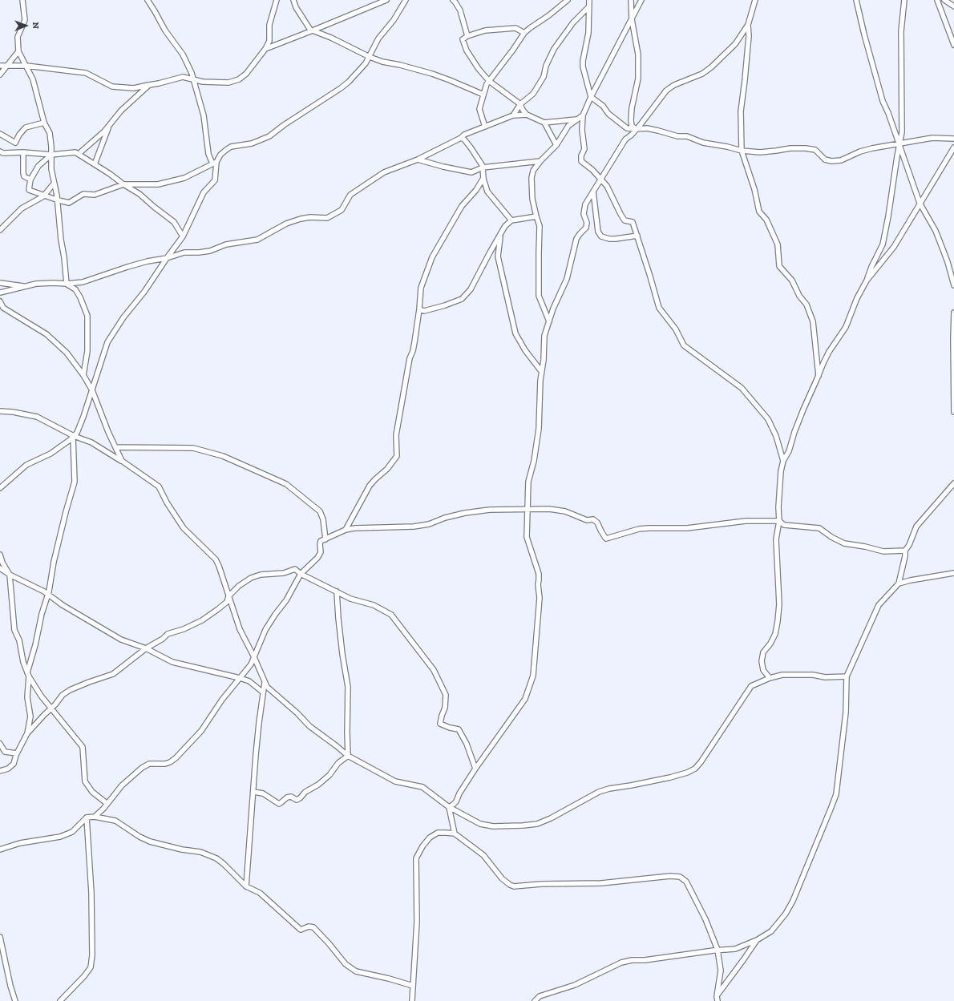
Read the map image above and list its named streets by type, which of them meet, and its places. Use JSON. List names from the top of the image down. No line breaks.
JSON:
{"north":"right"}
